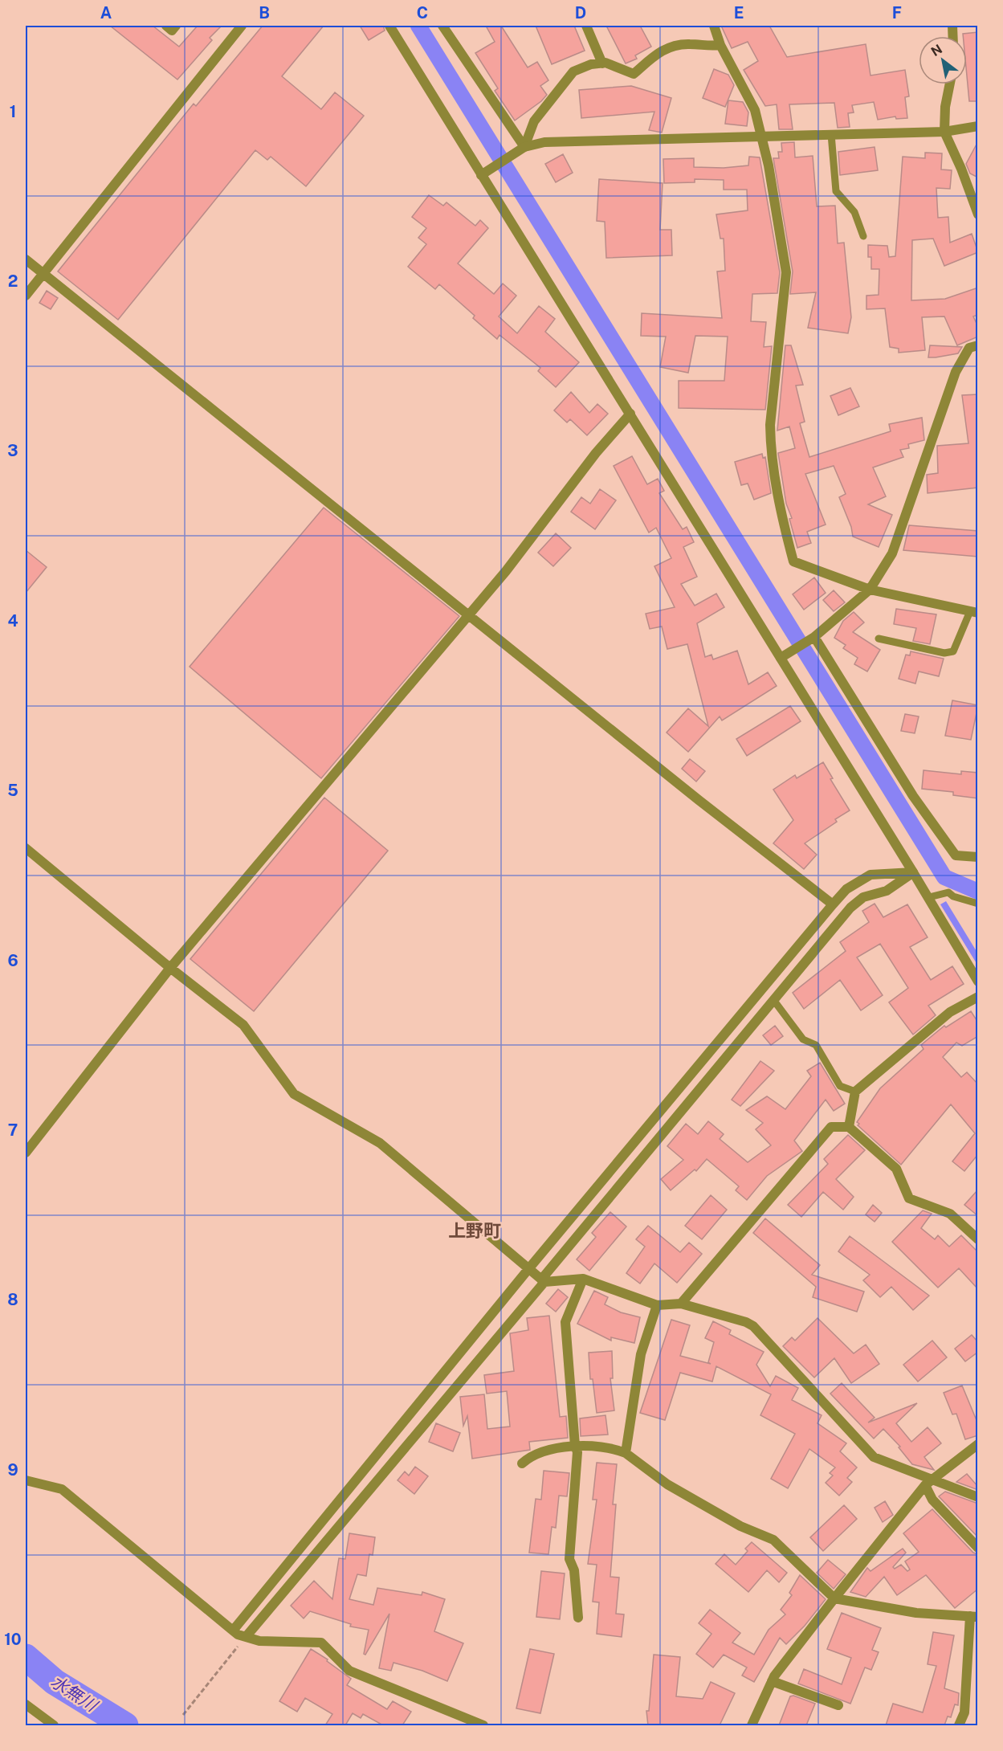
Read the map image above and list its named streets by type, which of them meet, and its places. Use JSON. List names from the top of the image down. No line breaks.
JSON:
{"districts":["上野町"],"water":["水無川"],"north":"top left","grid":{"columns":["A","B","C","D","E","F"],"rows":["1","2","3","4","5","6","7","8","9","10"]}}
